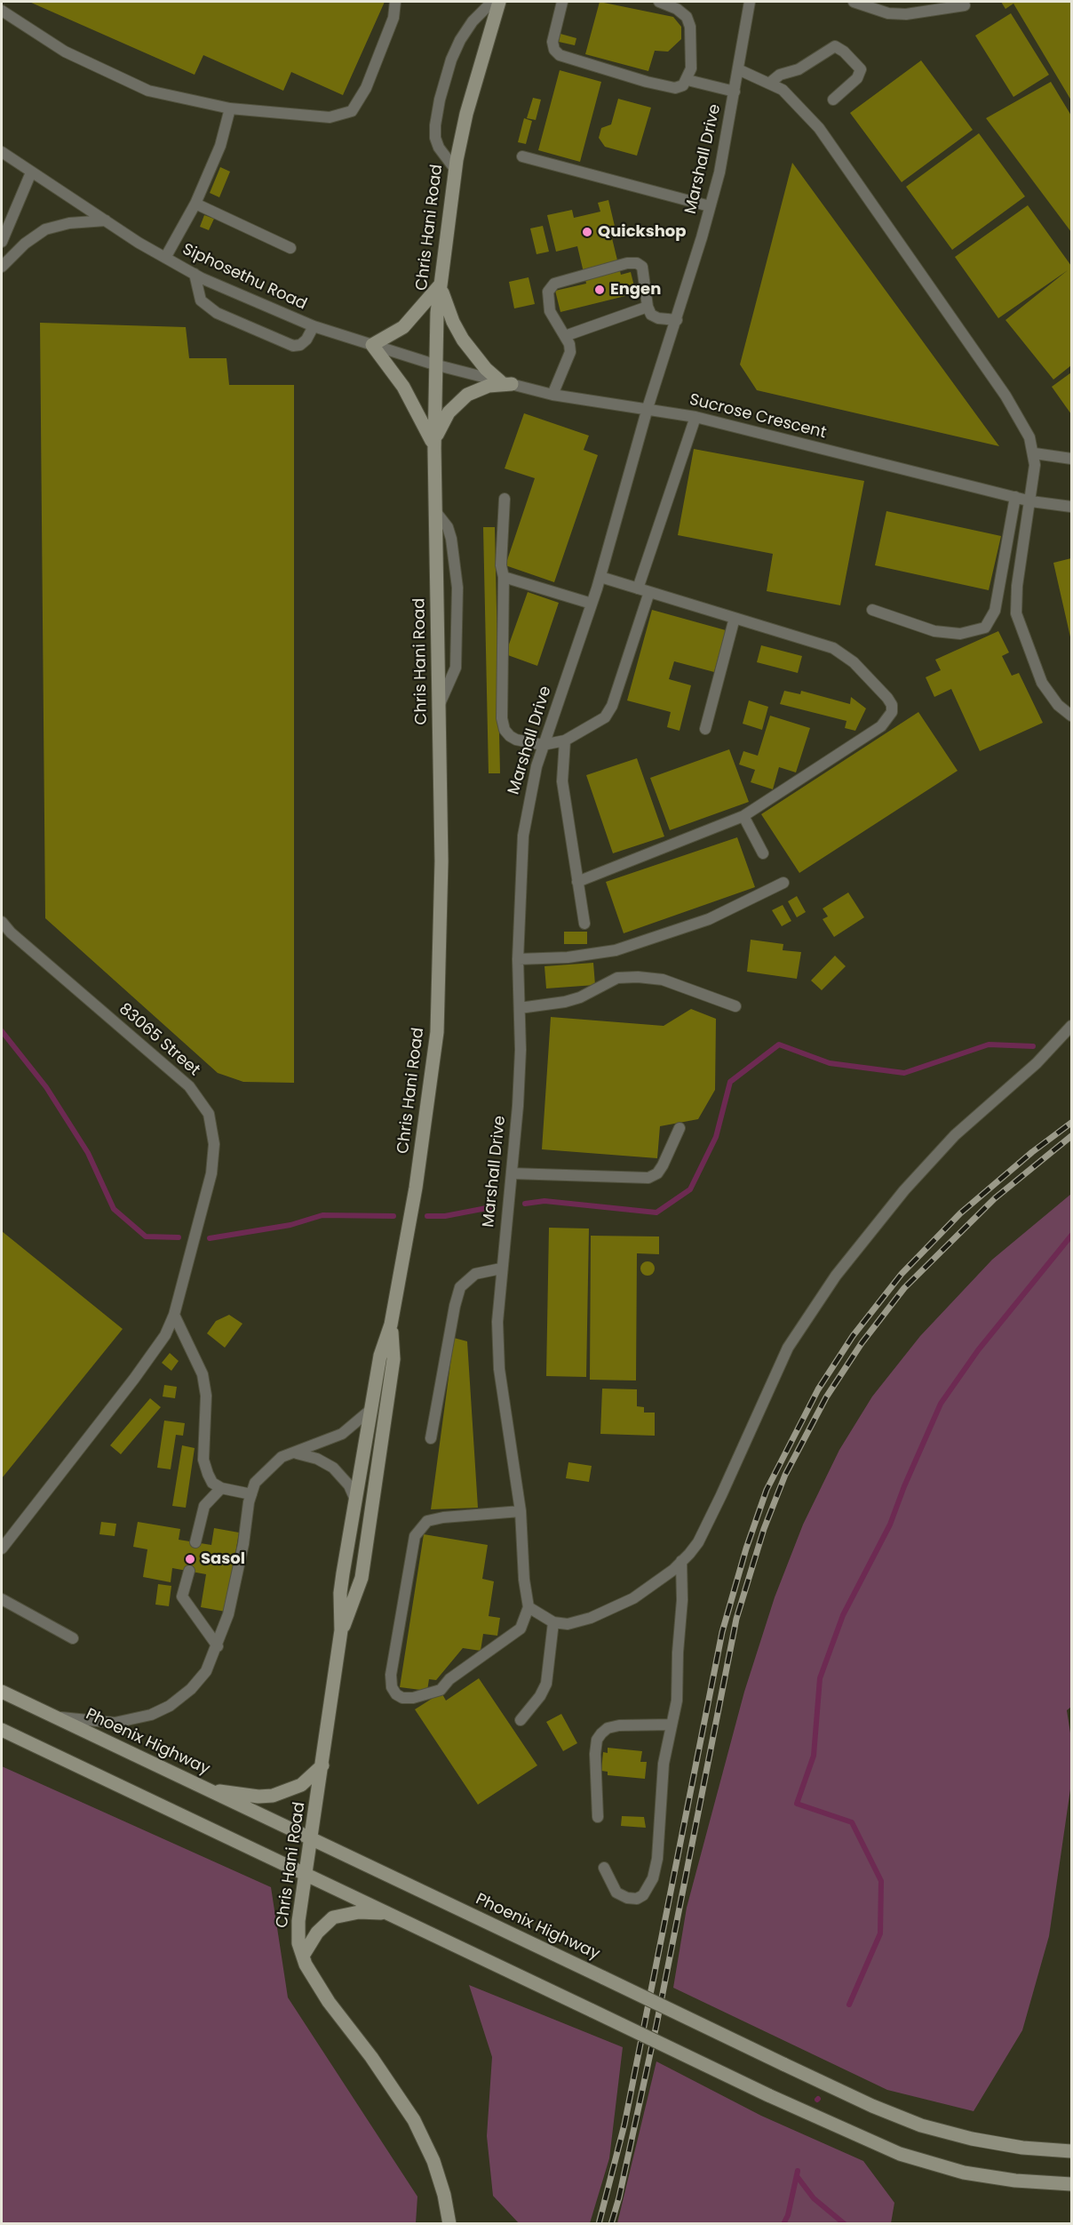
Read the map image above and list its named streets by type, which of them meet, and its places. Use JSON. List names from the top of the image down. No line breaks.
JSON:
{"streets":{"main road":["Chris Hani Road","Phoenix Highway"],"lane":["Marshall Drive","Siphosethu Road","Sucrose Crescent","83065 Street"]},"crossings":[["Marshall Drive","Sucrose Crescent"],["Chris Hani Road","Siphosethu Road"],["Chris Hani Road","Sucrose Crescent"],["Chris Hani Road","Phoenix Highway"],["Siphosethu Road","Sucrose Crescent"]],"places":["Quickshop","Engen","Sasol"]}
